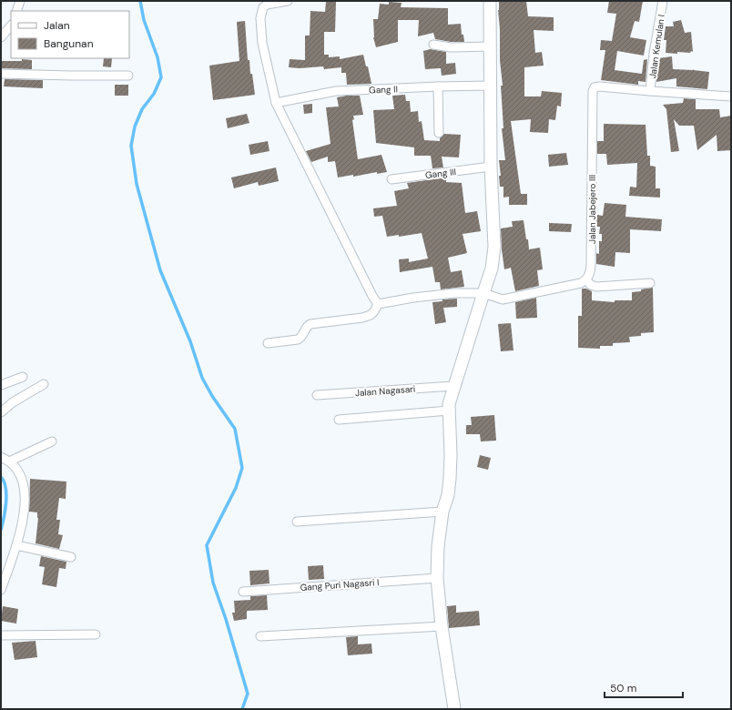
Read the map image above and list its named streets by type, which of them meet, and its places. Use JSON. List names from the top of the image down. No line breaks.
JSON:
{"streets":{"street":["Jalan Kemulan I","Gang II","Gang III","Jalan Jabejero III","Jalan Nagasari","Gang Puri Nagasri I"]},"crossings":[["Jalan Kemulan I","Jalan Jabejero III"]],"legend":["Jalan","Bangunan"],"scale_bar":"50 m"}
